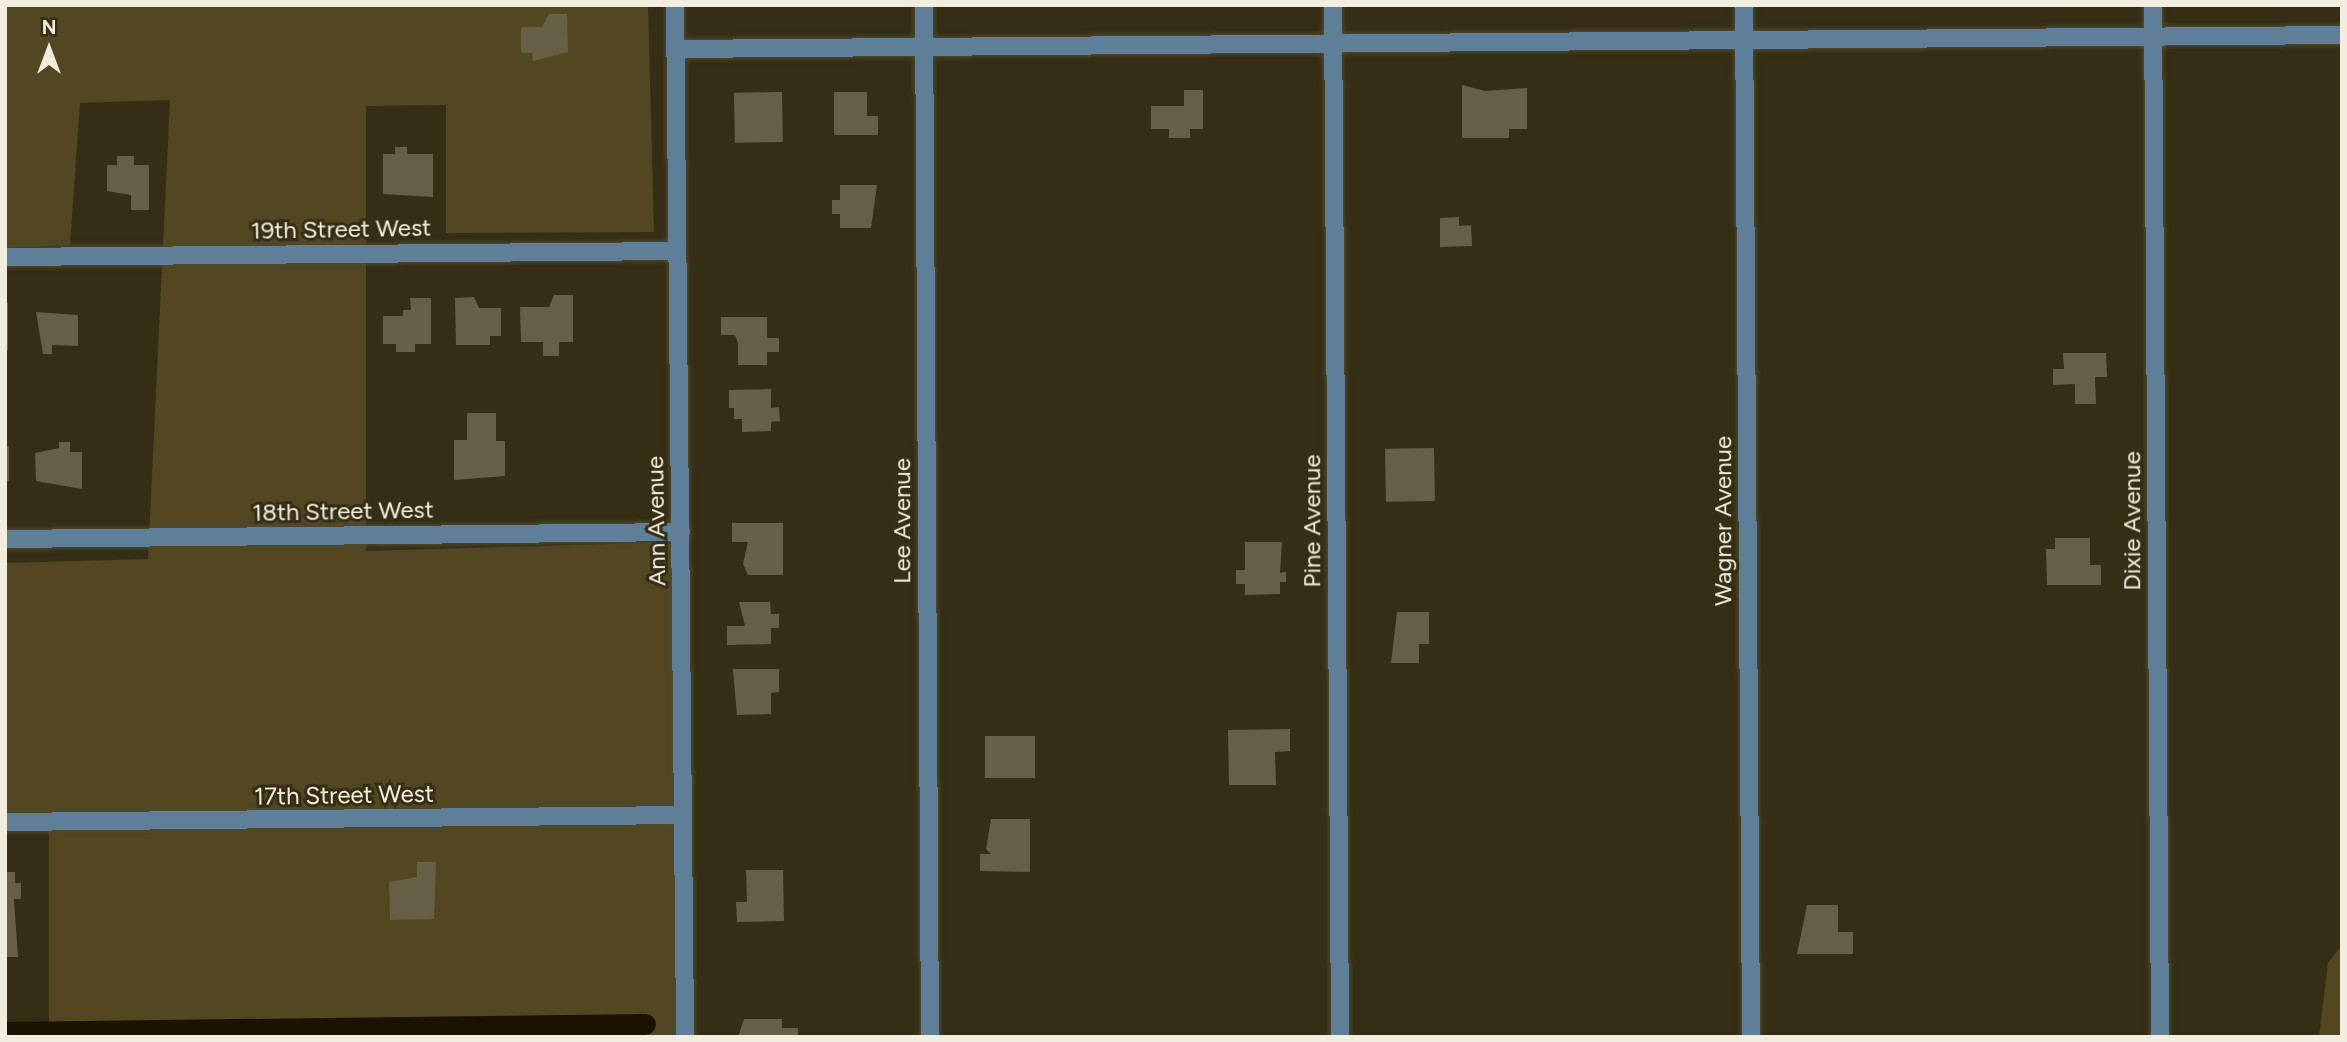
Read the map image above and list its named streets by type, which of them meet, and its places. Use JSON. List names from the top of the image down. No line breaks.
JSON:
{"streets":{"street":["19th Street West","18th Street West","Ann Avenue","Lee Avenue","Pine Avenue","Wagner Avenue","Dixie Avenue","17th Street West"]},"crossings":[["19th Street West","Ann Avenue"],["18th Street West","Ann Avenue"],["Ann Avenue","17th Street West"]],"north":"top"}
